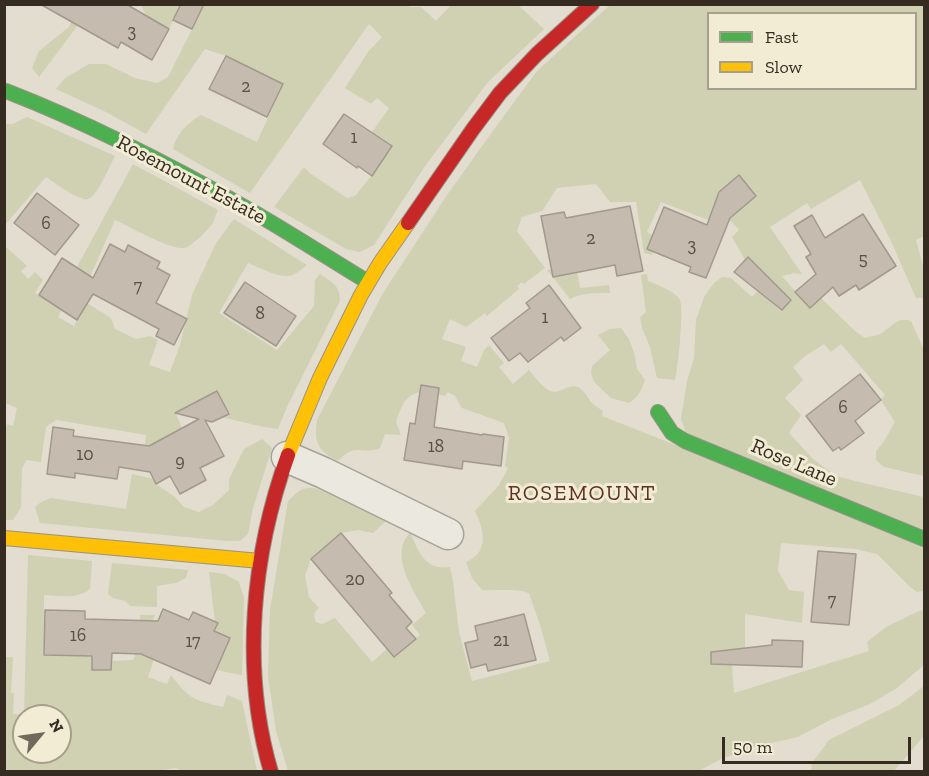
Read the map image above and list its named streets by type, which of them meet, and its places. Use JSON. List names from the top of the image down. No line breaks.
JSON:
{"streets":{"street":["Rosemount Estate","Rose Lane"]},"districts":["ROSEMOUNT"],"house_numbers":["3","2","1","6","2","3","5","7","8","1","6","18","10","9","20","7","16","21","17"],"legend":["Fast","Slow"],"scale_bar":"50 m","north":"top right"}
